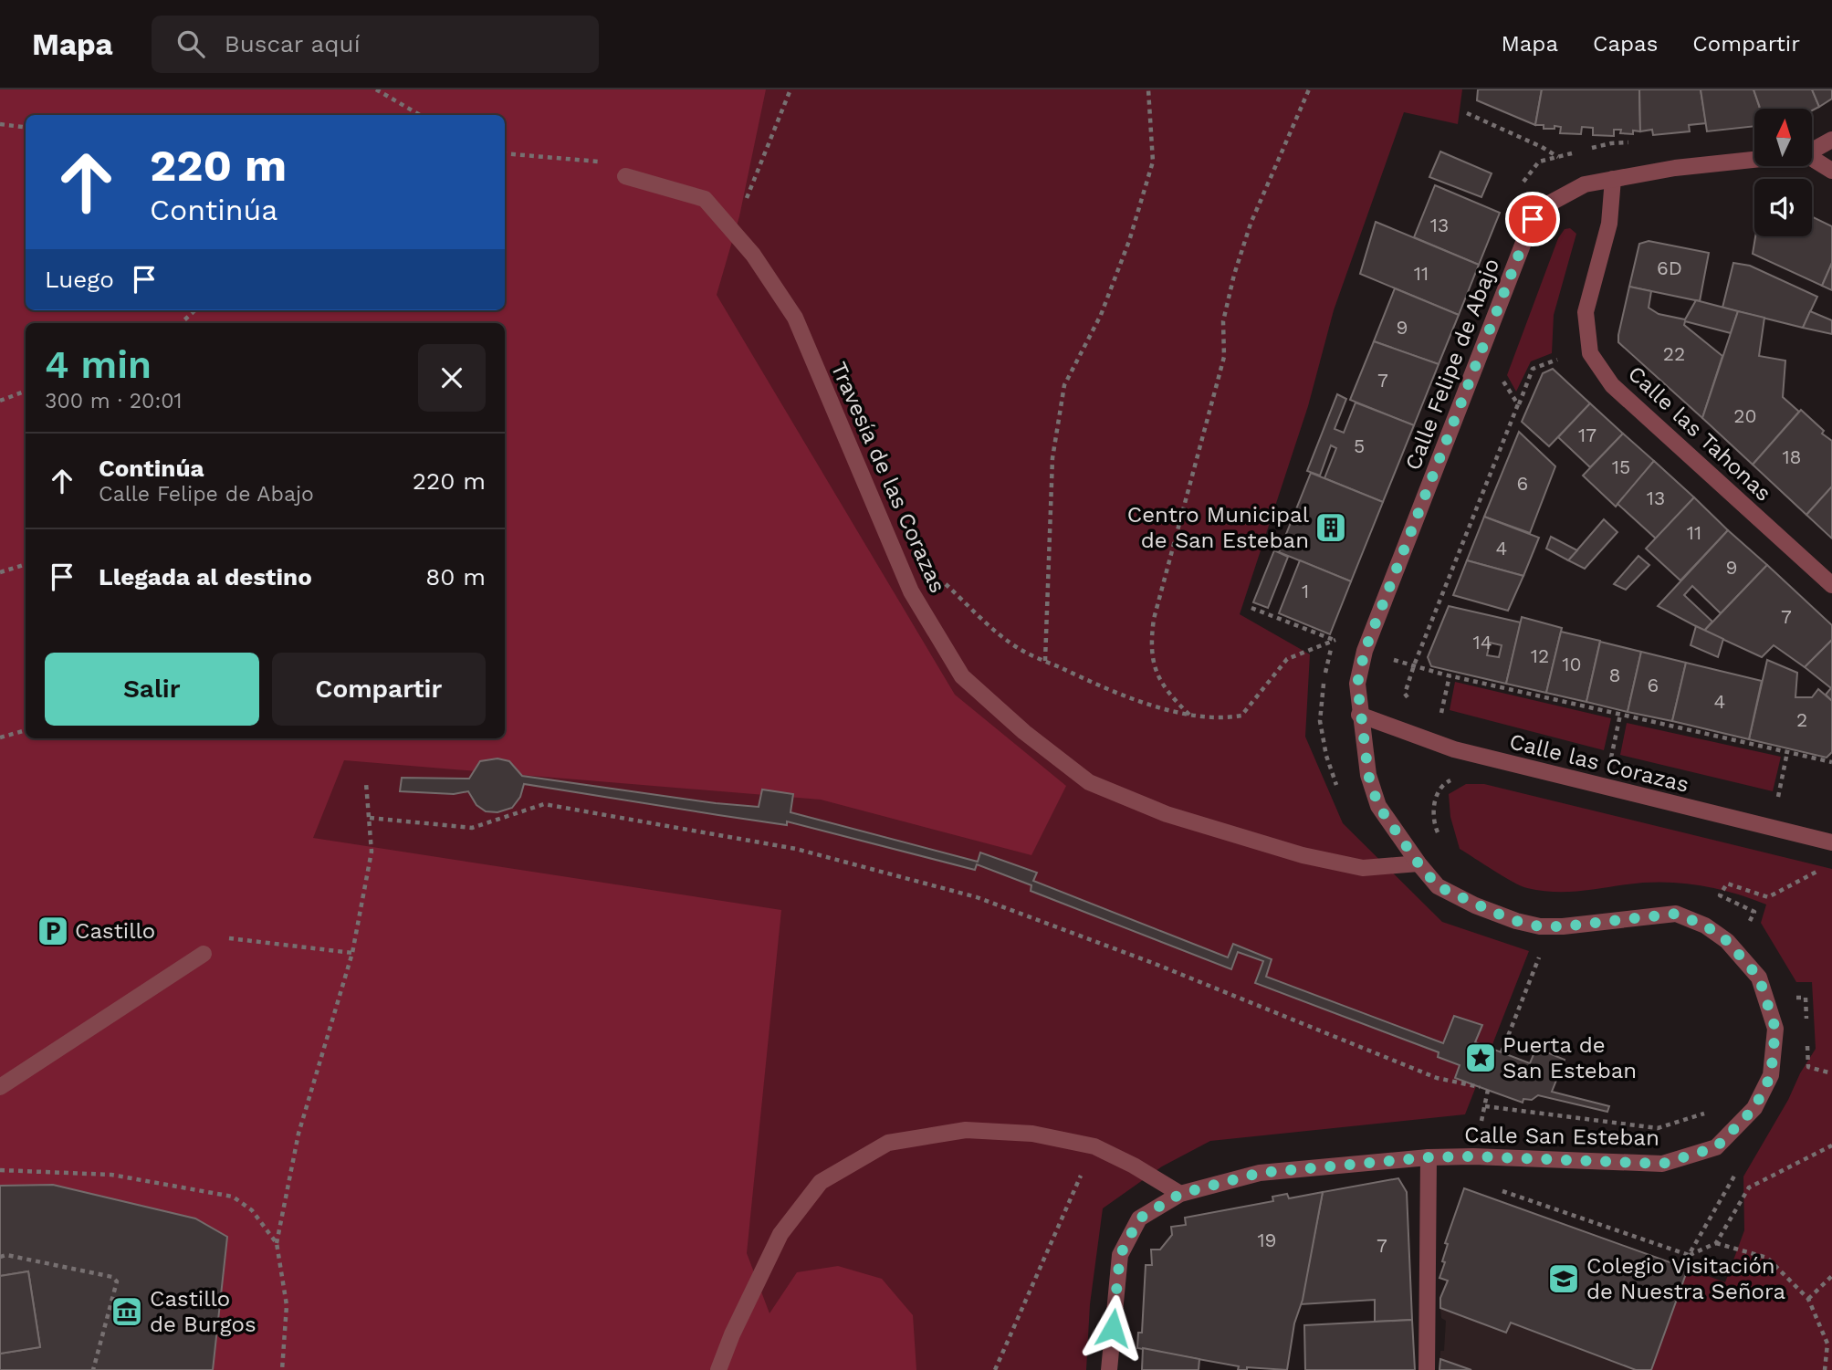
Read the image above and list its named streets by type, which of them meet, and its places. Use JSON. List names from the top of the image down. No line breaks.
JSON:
{"streets":{"street":["Calle Felipe de Abajo","Calle las Tahonas","Travesía de las Corazas","Calle las Corazas","Calle San Esteban"]},"crossings":[["Calle Felipe de Abajo","Calle las Tahonas"],["Calle Felipe de Abajo","Calle las Corazas"],["Calle Felipe de Abajo","Calle San Esteban"],["Travesía de las Corazas","Calle San Esteban"],["Calle las Corazas","Calle San Esteban"]],"places":{"building":["Centro Municipal de San Esteban"],"parking":["Castillo"],"place":["Puerta de San Esteban"],"school or university":["Colegio Visitación de Nuestra Señora"],"museum":["Castillo de Burgos"]},"house_numbers":["13","6D","11","9","22","7","20","17","5","18","15","6","13","11","4","9","1","7","14","12","10","8","6","4","2","19","7"],"north":"top","page":{"header":"Mapa","search":"Buscar aquí","nav":["Mapa","Capas","Compartir"],"turn":["220 m","Continúa"],"then":"Luego","heading":["4 min","300 m · 20:01"],"list":[{"name":"Continúa","note":"Calle Felipe de Abajo","value":"220 m"},{"name":"Llegada al destino","value":"80 m"}],"buttons":["Salir","Compartir"]}}
